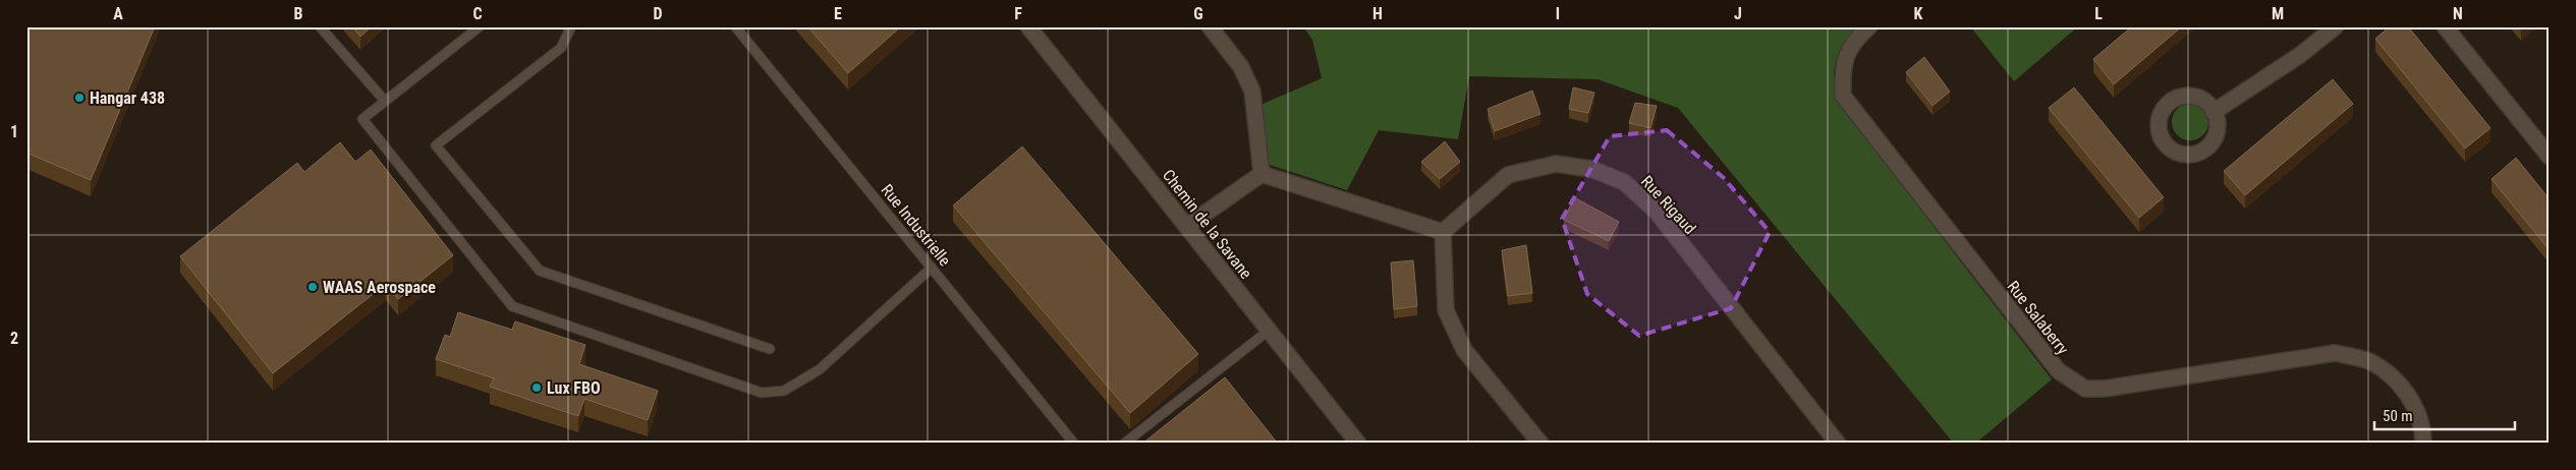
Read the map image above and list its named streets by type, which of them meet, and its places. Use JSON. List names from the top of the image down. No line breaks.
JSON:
{"streets":{"street":["Rue Rigaud","Chemin de la Savane","Rue Salaberry"],"lane":["Rue Industrielle"]},"places":["Hangar 438","WAAS Aerospace","Lux FBO"],"scale_bar":"50 m","grid":{"columns":["A","B","C","D","E","F","G","H","I","J","K","L","M","N"],"rows":["1","2"]}}
